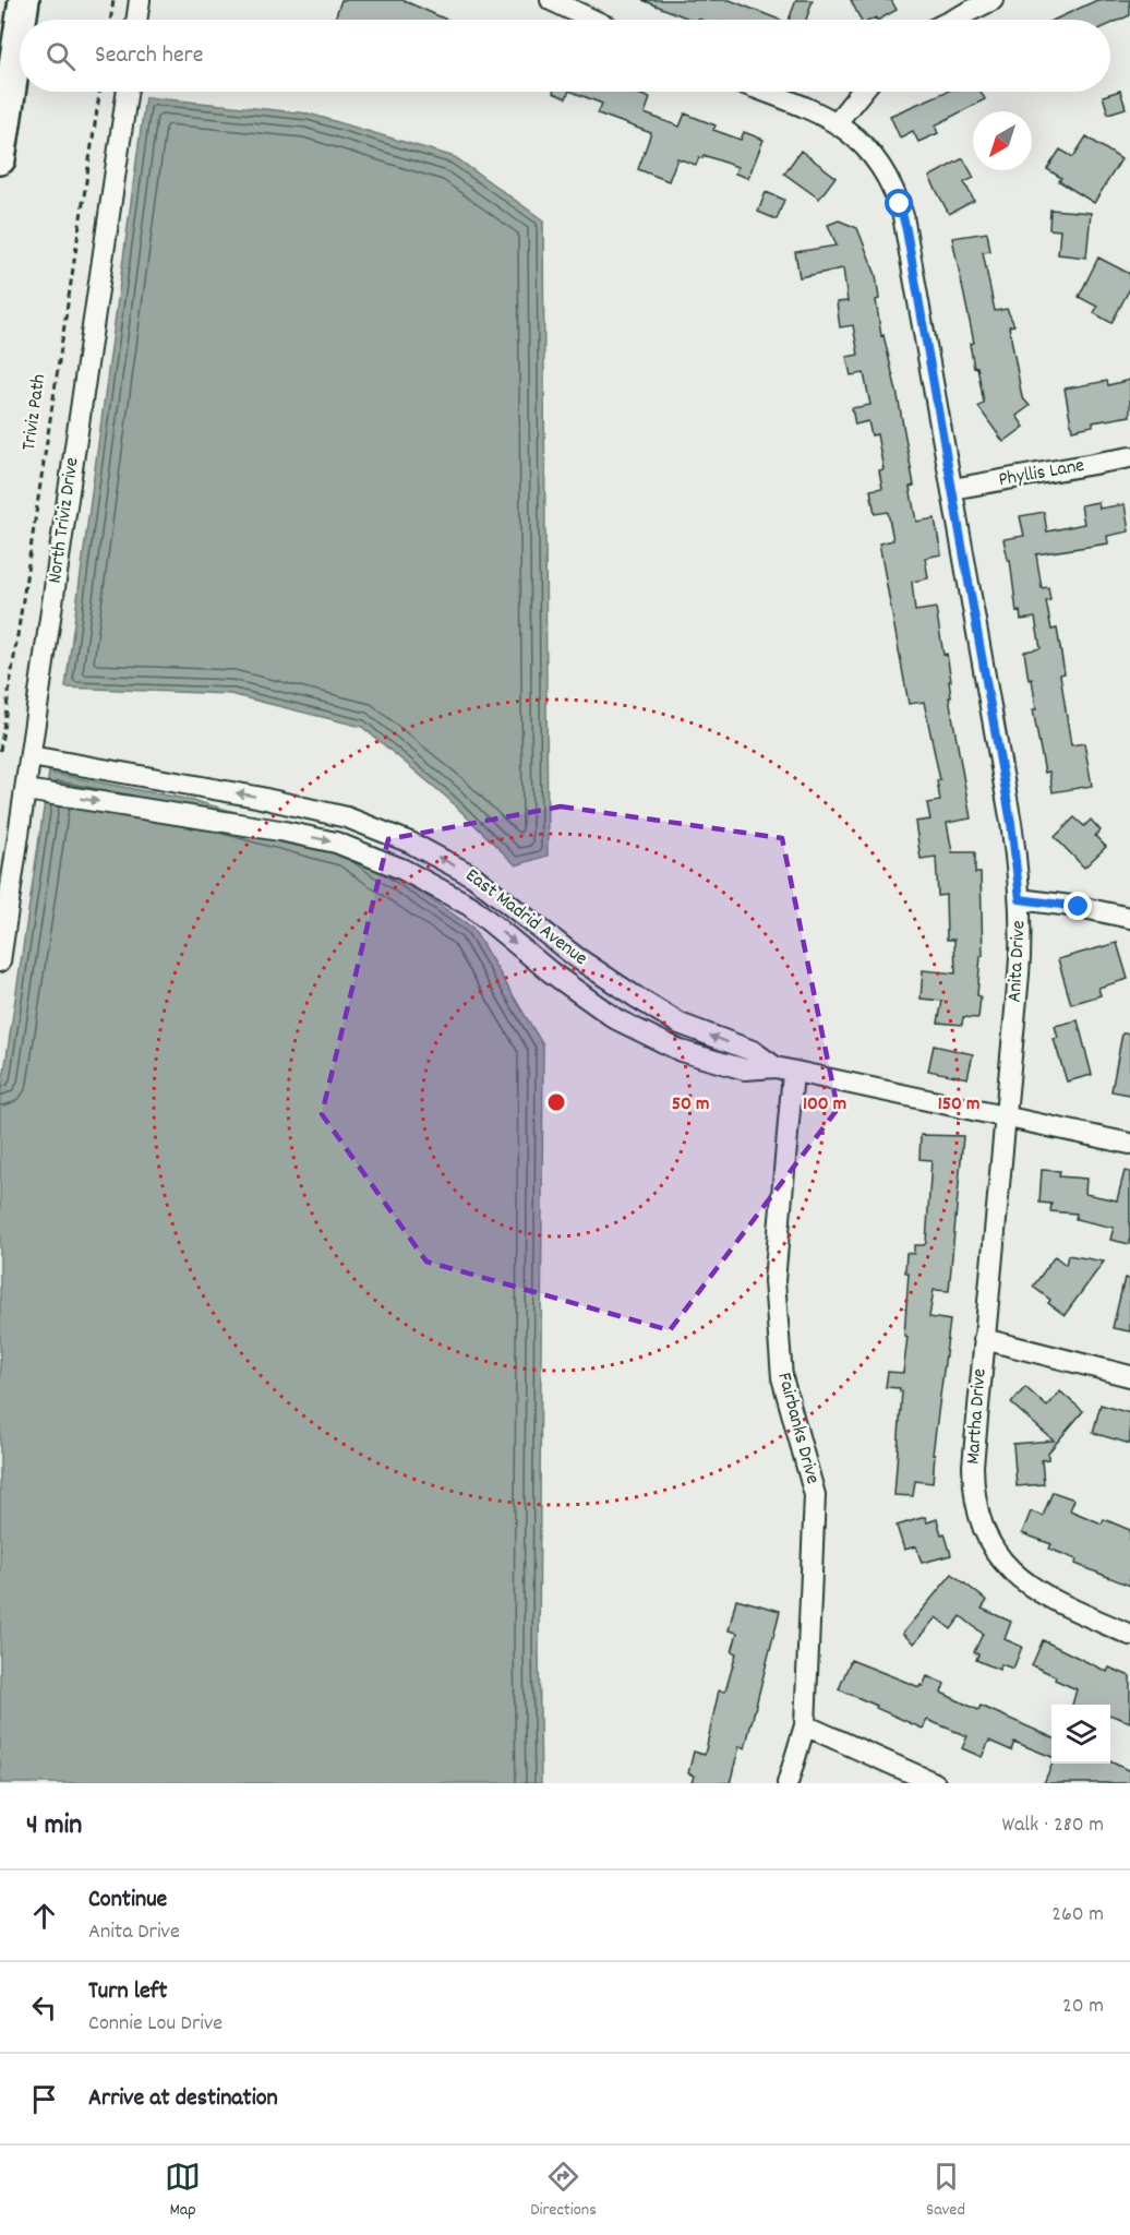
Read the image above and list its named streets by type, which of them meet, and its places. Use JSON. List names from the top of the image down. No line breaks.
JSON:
{"streets":{"street":["Phyllis Lane","North Triviz Drive","East Madrid Avenue","Anita Drive","Martha Drive","Fairbanks Drive"],"path":["Triviz Path"]},"crossings":[["Phyllis Lane","Anita Drive"],["North Triviz Drive","East Madrid Avenue"],["East Madrid Avenue","Anita Drive"],["East Madrid Avenue","Martha Drive"],["East Madrid Avenue","Fairbanks Drive"],["Anita Drive","Martha Drive"]],"north":"bottom left","page":{"search":"Search here","heading":["4 min","Walk · 280 m"],"list":[["Continue","Anita Drive","260 m"],["Turn left","Connie Lou Drive","20 m"],"Arrive at destination"],"nav":["Map","Directions","Saved"]},"rings":["50 m","100 m","150 m"]}
